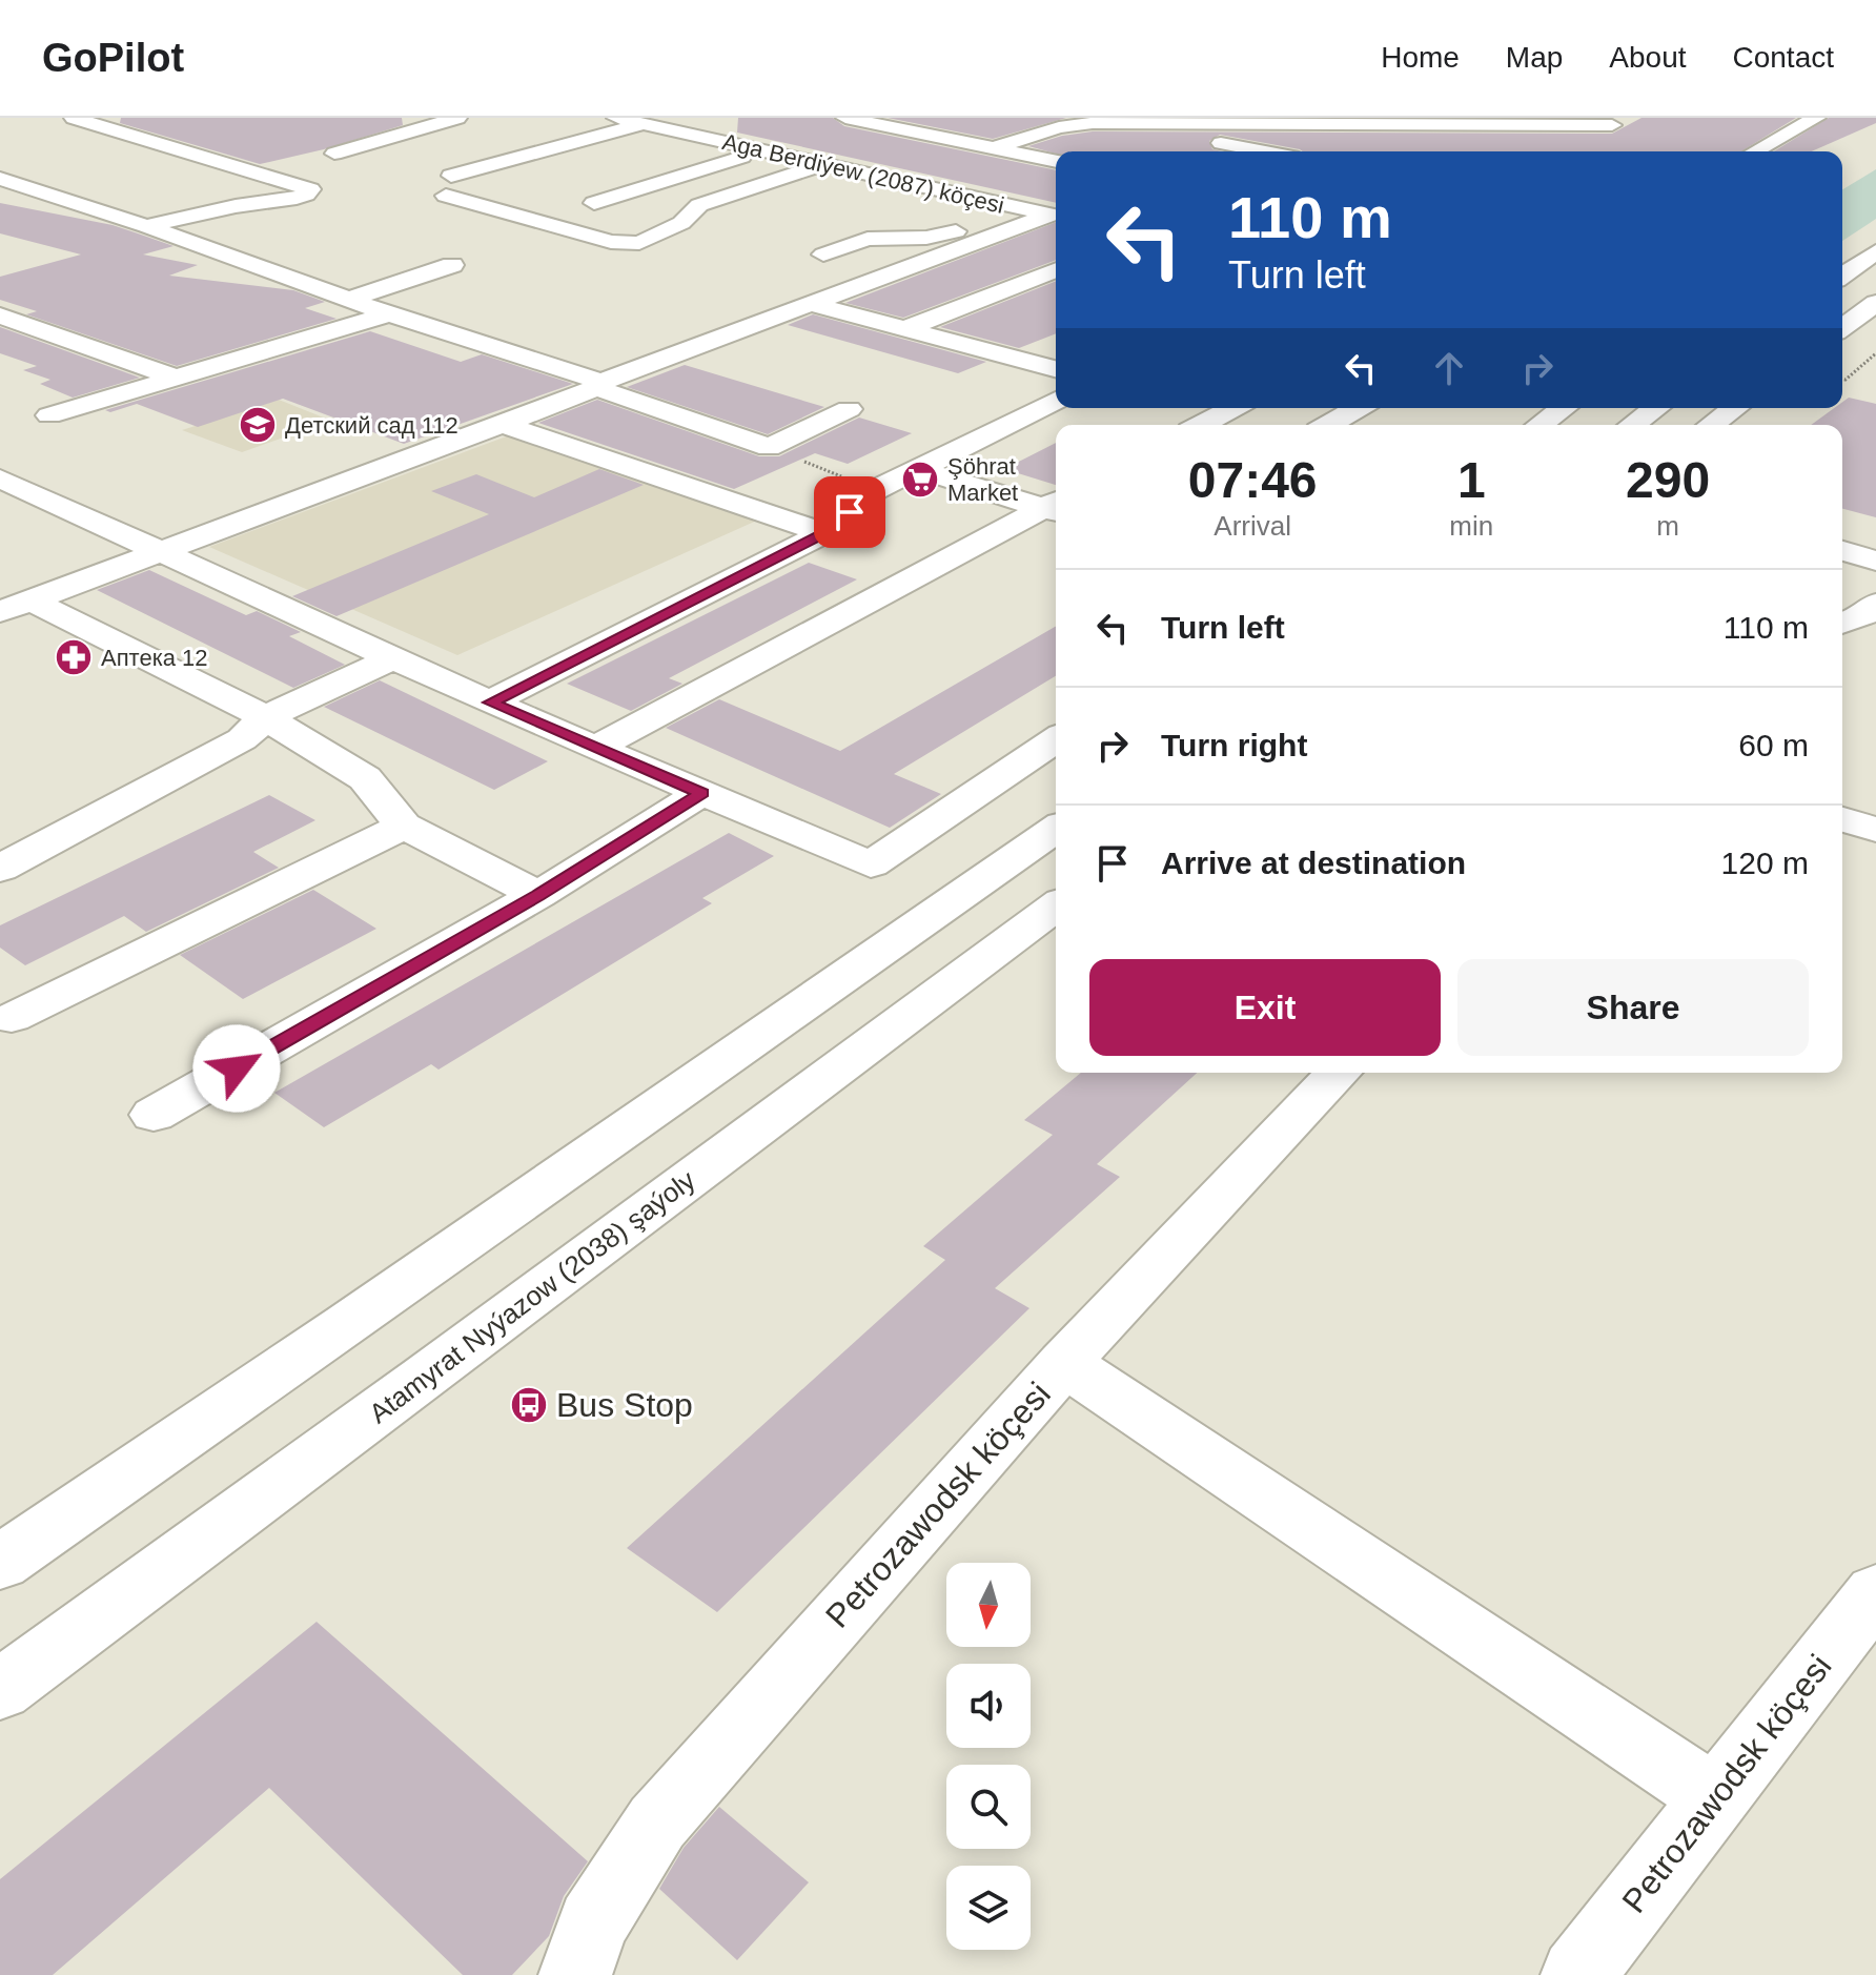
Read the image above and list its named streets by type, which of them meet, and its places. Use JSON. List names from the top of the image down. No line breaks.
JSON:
{"streets":{"street":["Aga Berdiýew (2087) köçesi","Atamyrat Nyýazow (2038) şaýoly","Petrozawodsk köçesi"]},"places":{"school or university":["Детский сад 112"],"supermarket":["Şöhrat Market"],"pharmacy":["Аптека 12"],"bus stop":["Bus Stop"]},"north":"bottom","page":{"header":"GoPilot","nav":["Home","Map","About","Contact"],"turn":["110 m","Turn left"],"eta":["07:46","Arrival","1","min","290","m"],"list":[{"name":"Turn left","value":"110 m"},{"name":"Turn right","value":"60 m"},{"name":"Arrive at destination","value":"120 m"}],"buttons":["Exit","Share"]}}
